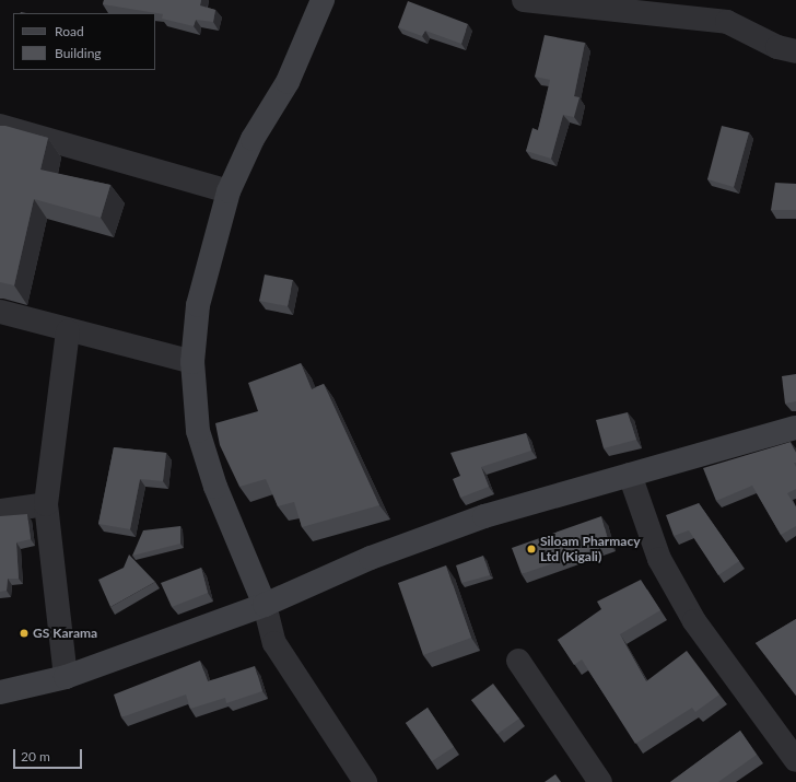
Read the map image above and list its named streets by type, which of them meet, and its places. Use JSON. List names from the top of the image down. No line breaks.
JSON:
{"places":["Siloam Pharmacy Ltd (Kigali)","GS Karama"],"legend":["Road","Building"],"scale_bar":"20 m"}
